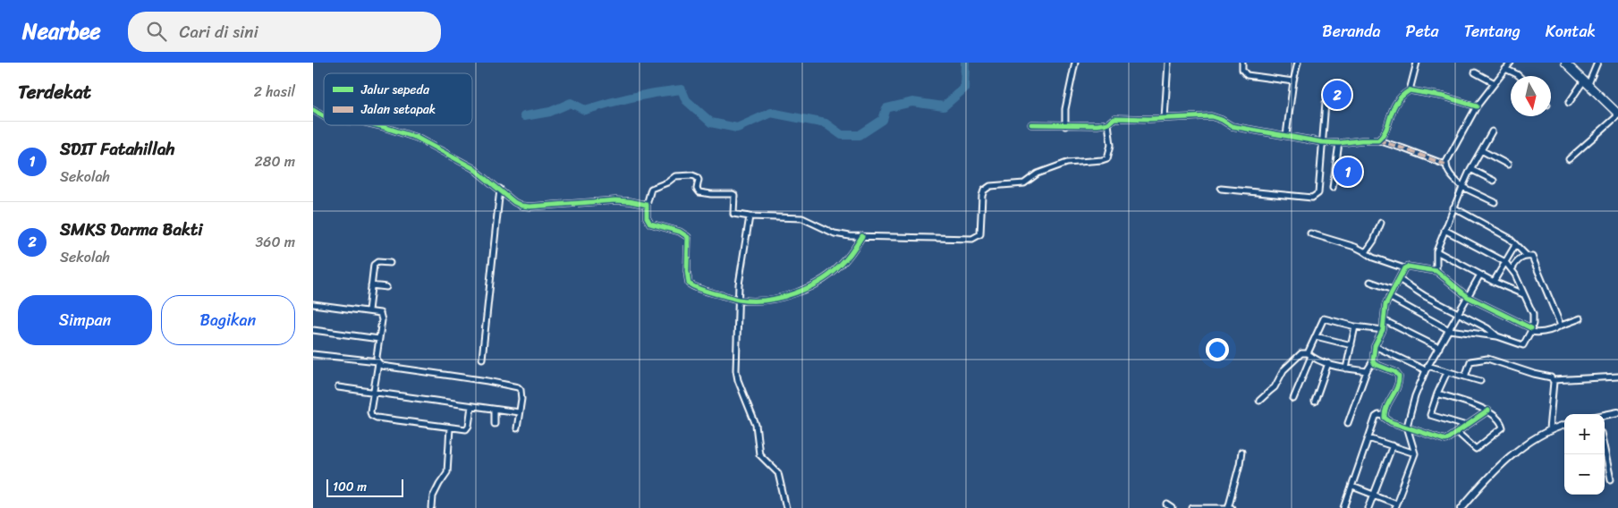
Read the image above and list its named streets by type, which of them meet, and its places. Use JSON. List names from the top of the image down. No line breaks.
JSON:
{"legend":["Jalur sepeda","Jalan setapak"],"scale_bar":"100 m","north":"bottom","page":{"header":"Nearbee","search":"Cari di sini","nav":["Beranda","Peta","Tentang","Kontak"],"heading":["Terdekat","2 hasil"],"pins":["2","1"],"list":[{"mark":"1","name":"SDIT Fatahillah","note":"Sekolah","value":"280 m"},{"mark":"2","name":"SMKS Darma Bakti","note":"Sekolah","value":"360 m"}],"buttons":["Simpan","Bagikan"],"map_buttons":["+","−"],"scale":"100 m"}}
